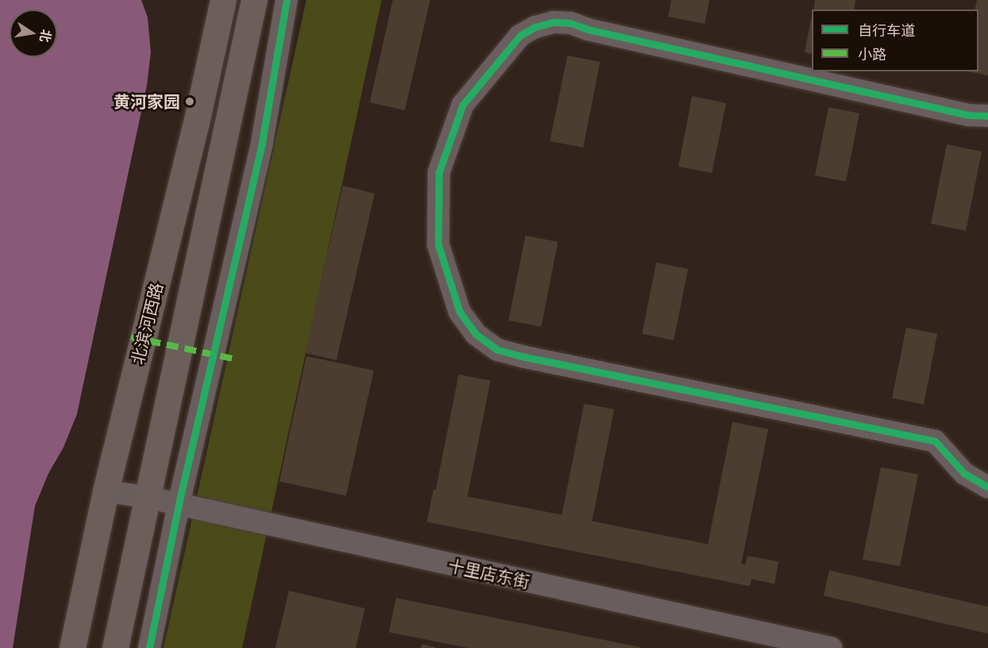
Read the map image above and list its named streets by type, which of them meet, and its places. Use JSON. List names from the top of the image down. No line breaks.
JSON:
{"streets":{"main road":["北滨河西路"],"street":["十里店东街"]},"crossings":[["北滨河西路","十里店东街"]],"places":["黄河家园"],"legend":["自行车道","小路"],"north":"right"}
